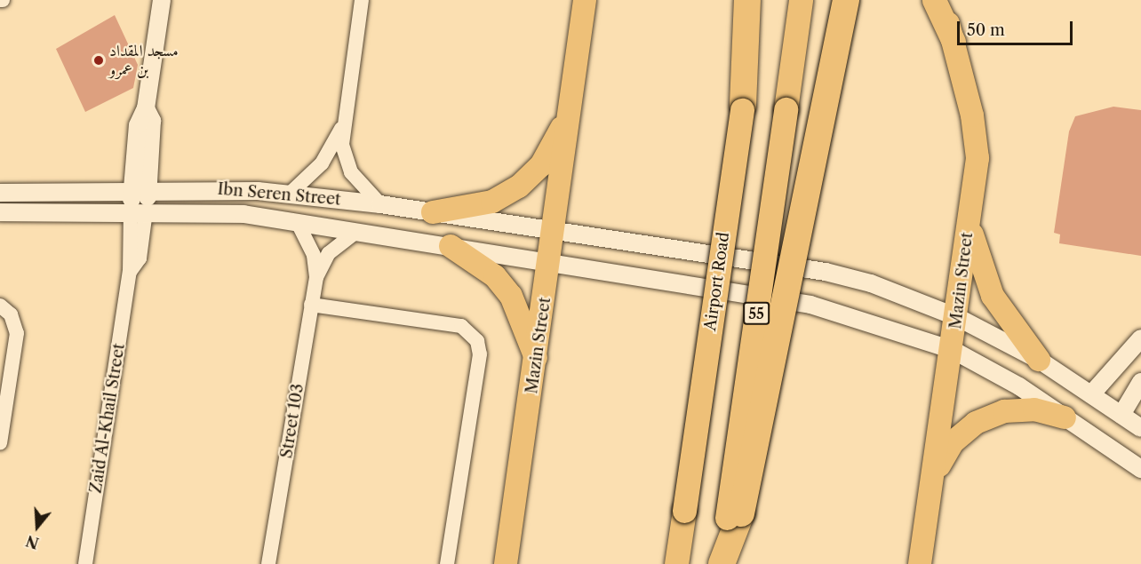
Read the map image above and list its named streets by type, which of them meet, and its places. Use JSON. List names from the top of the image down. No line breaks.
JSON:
{"streets":{"highway":["Airport Road","55"],"main road":["Mazin Street"],"street":["Ibn Seren Street","Zaid Al-Khail Street","Street 103"]},"crossings":[["Ibn Seren Street","Mazin Street"],["Ibn Seren Street","Zaid Al-Khail Street"],["Ibn Seren Street","Street 103"]],"places":["مسجد المقداد بن عمرو"],"scale_bar":"50 m","north":"bottom"}
